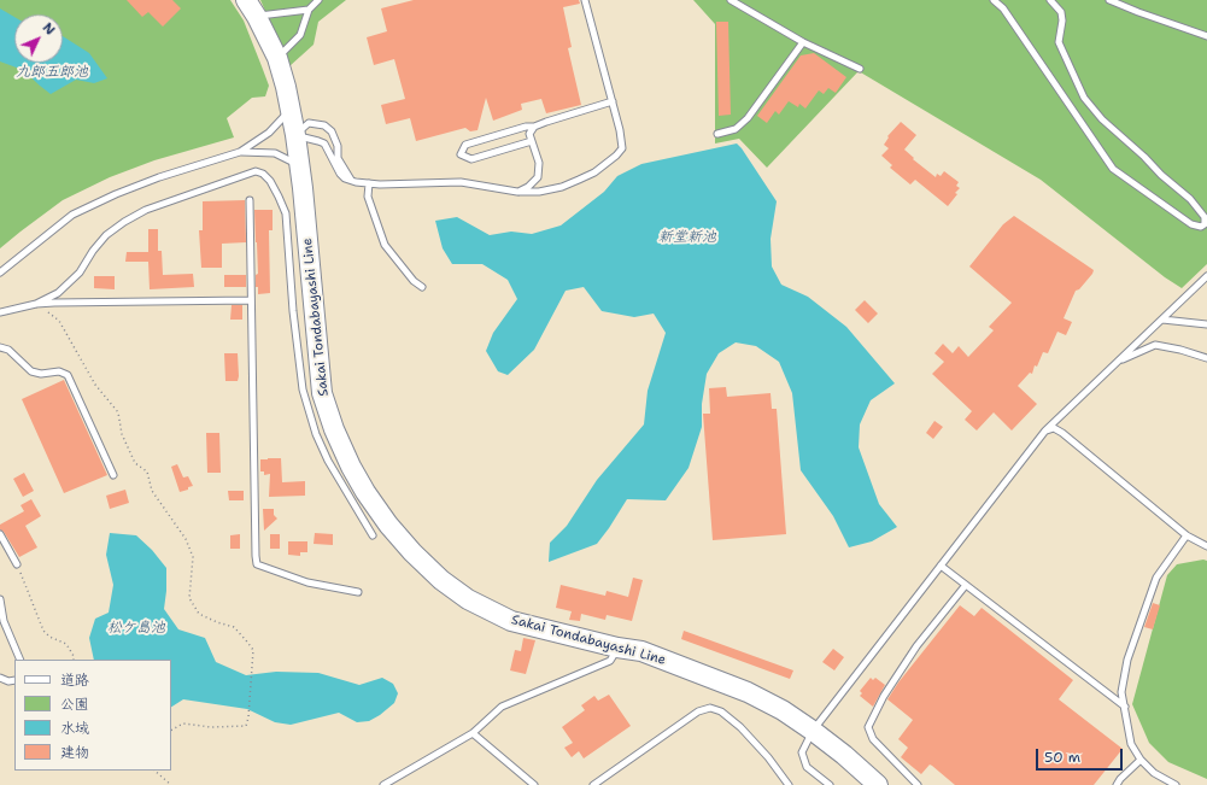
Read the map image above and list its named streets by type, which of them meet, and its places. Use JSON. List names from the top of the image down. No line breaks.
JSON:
{"streets":{"main road":["Sakai Tondabayashi Line"]},"water":["九郎五郎池","新堂新池","松ケ島池"],"legend":["道路","公園","水域","建物"],"scale_bar":"50 m","north":"top right"}
